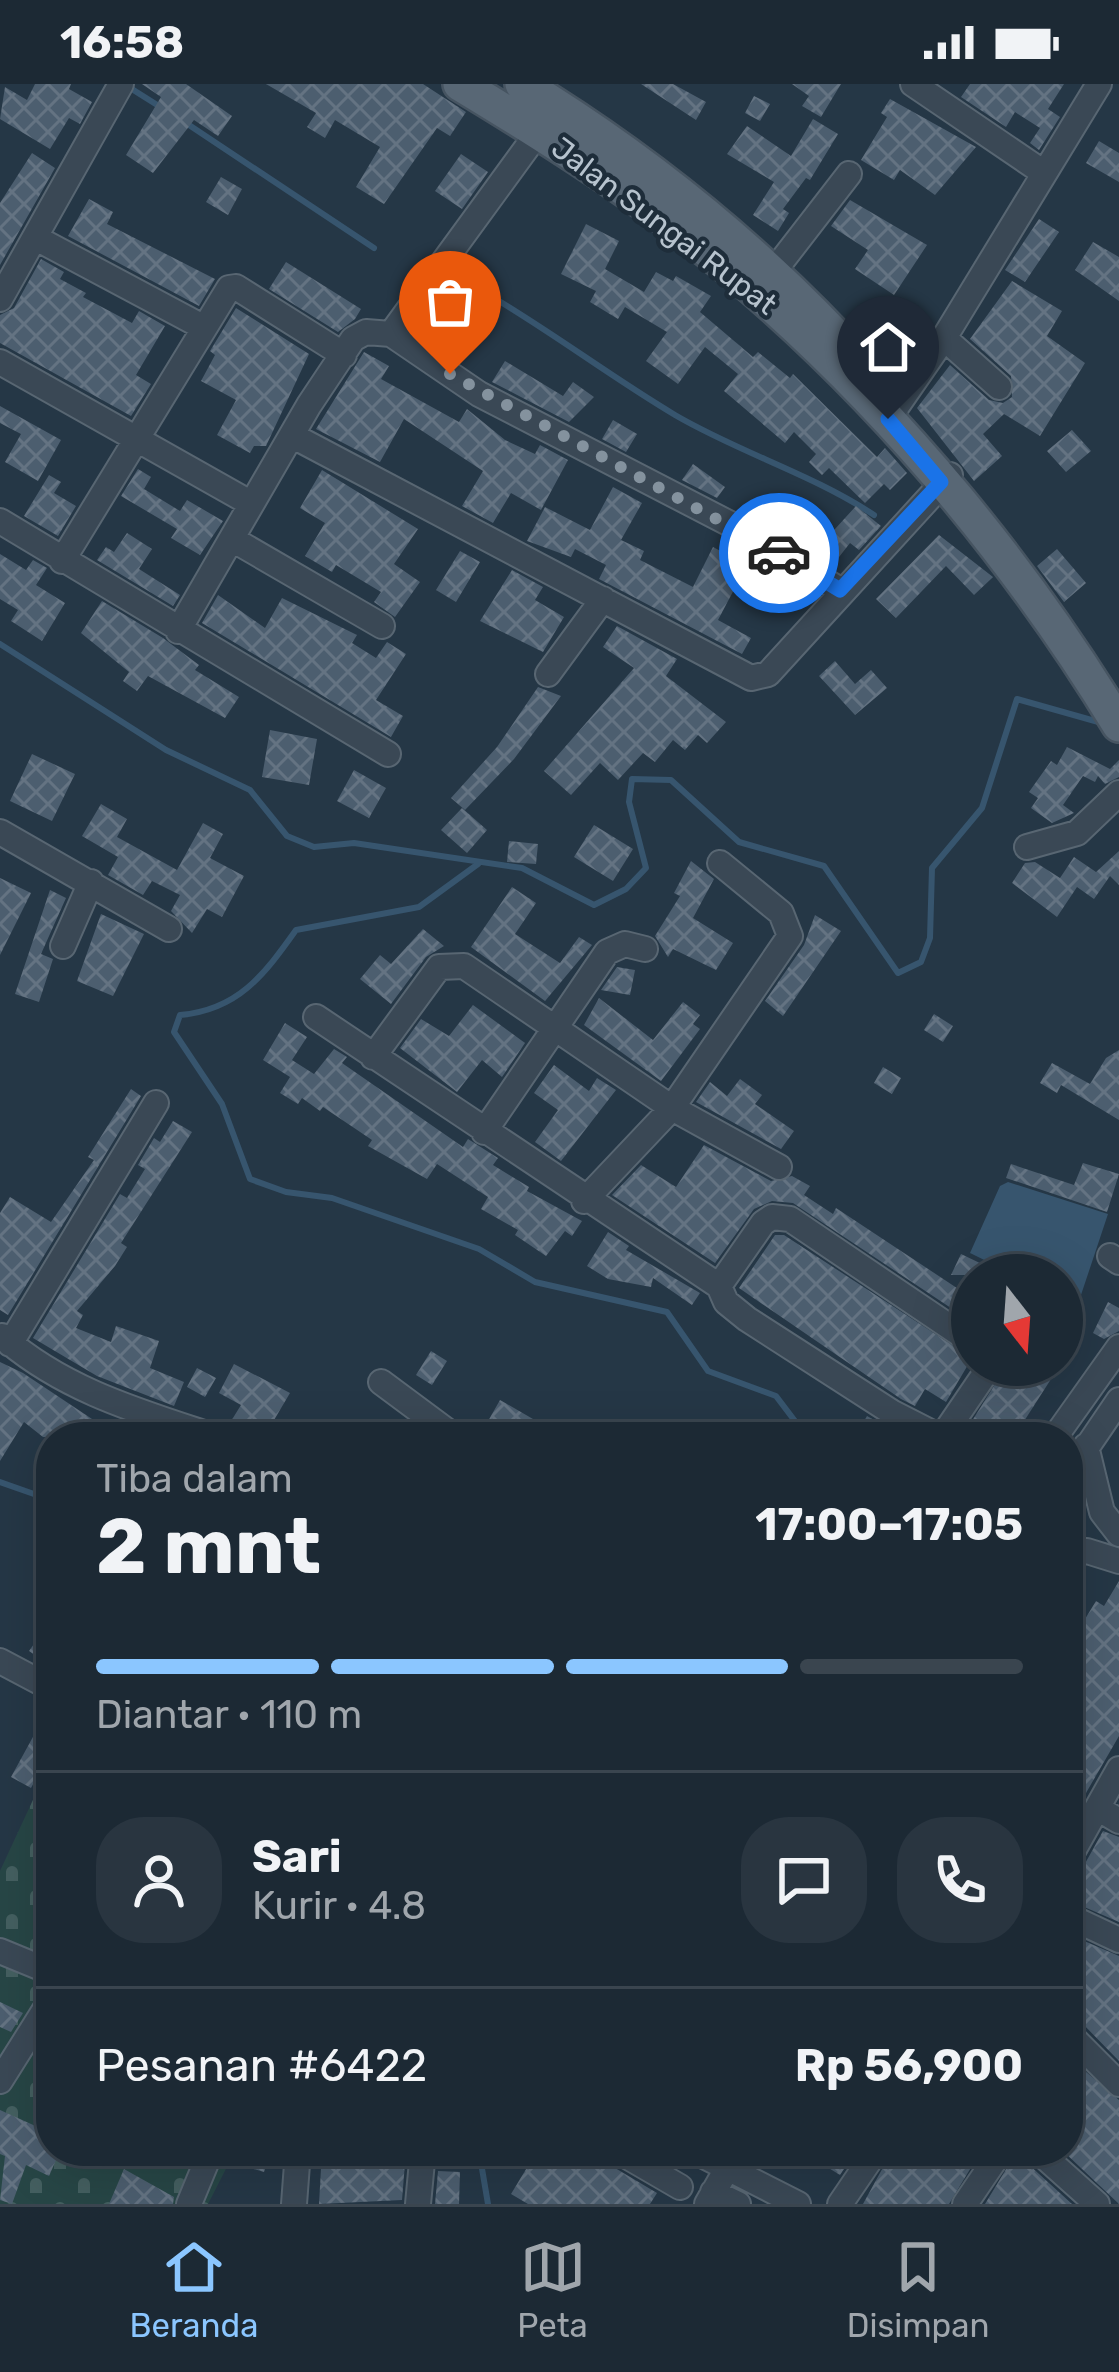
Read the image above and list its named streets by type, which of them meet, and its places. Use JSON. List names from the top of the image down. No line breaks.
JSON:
{"streets":{"main road":["Jalan Sungai Rupat"]},"north":"bottom","page":{"status":"16:58","heading":["2 mnt","Tiba dalam","17:00–17:05"],"panel":["Sari","Kurir · 4.8","Pesanan #6422","Rp 56,900"],"bar":"Diantar · 110 m","tabs":["Beranda","Peta","Disimpan"]}}
